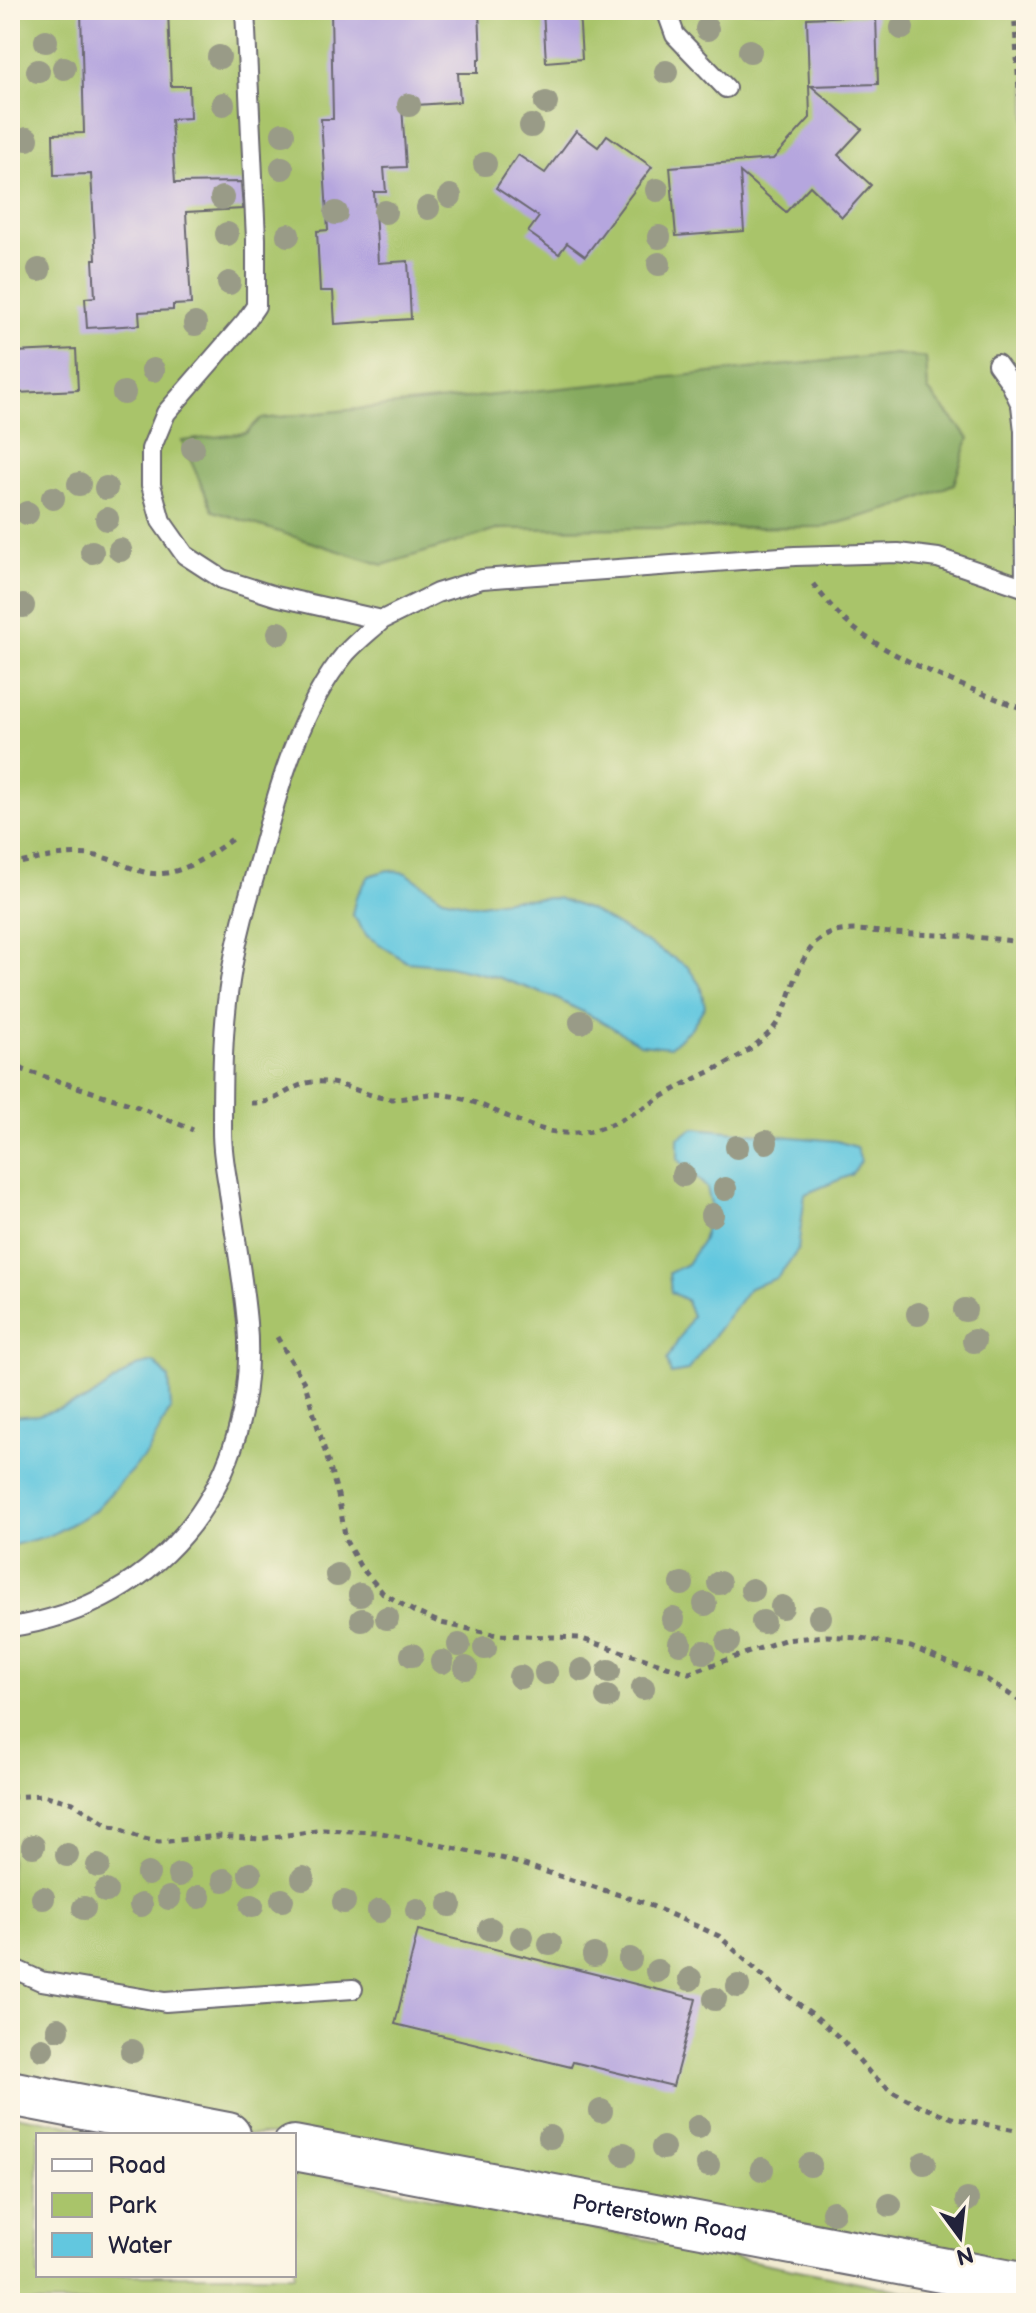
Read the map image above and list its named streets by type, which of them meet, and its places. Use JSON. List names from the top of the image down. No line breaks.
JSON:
{"streets":{"street":["Porterstown Road"]},"legend":["Road","Park","Water"],"north":"bottom"}
